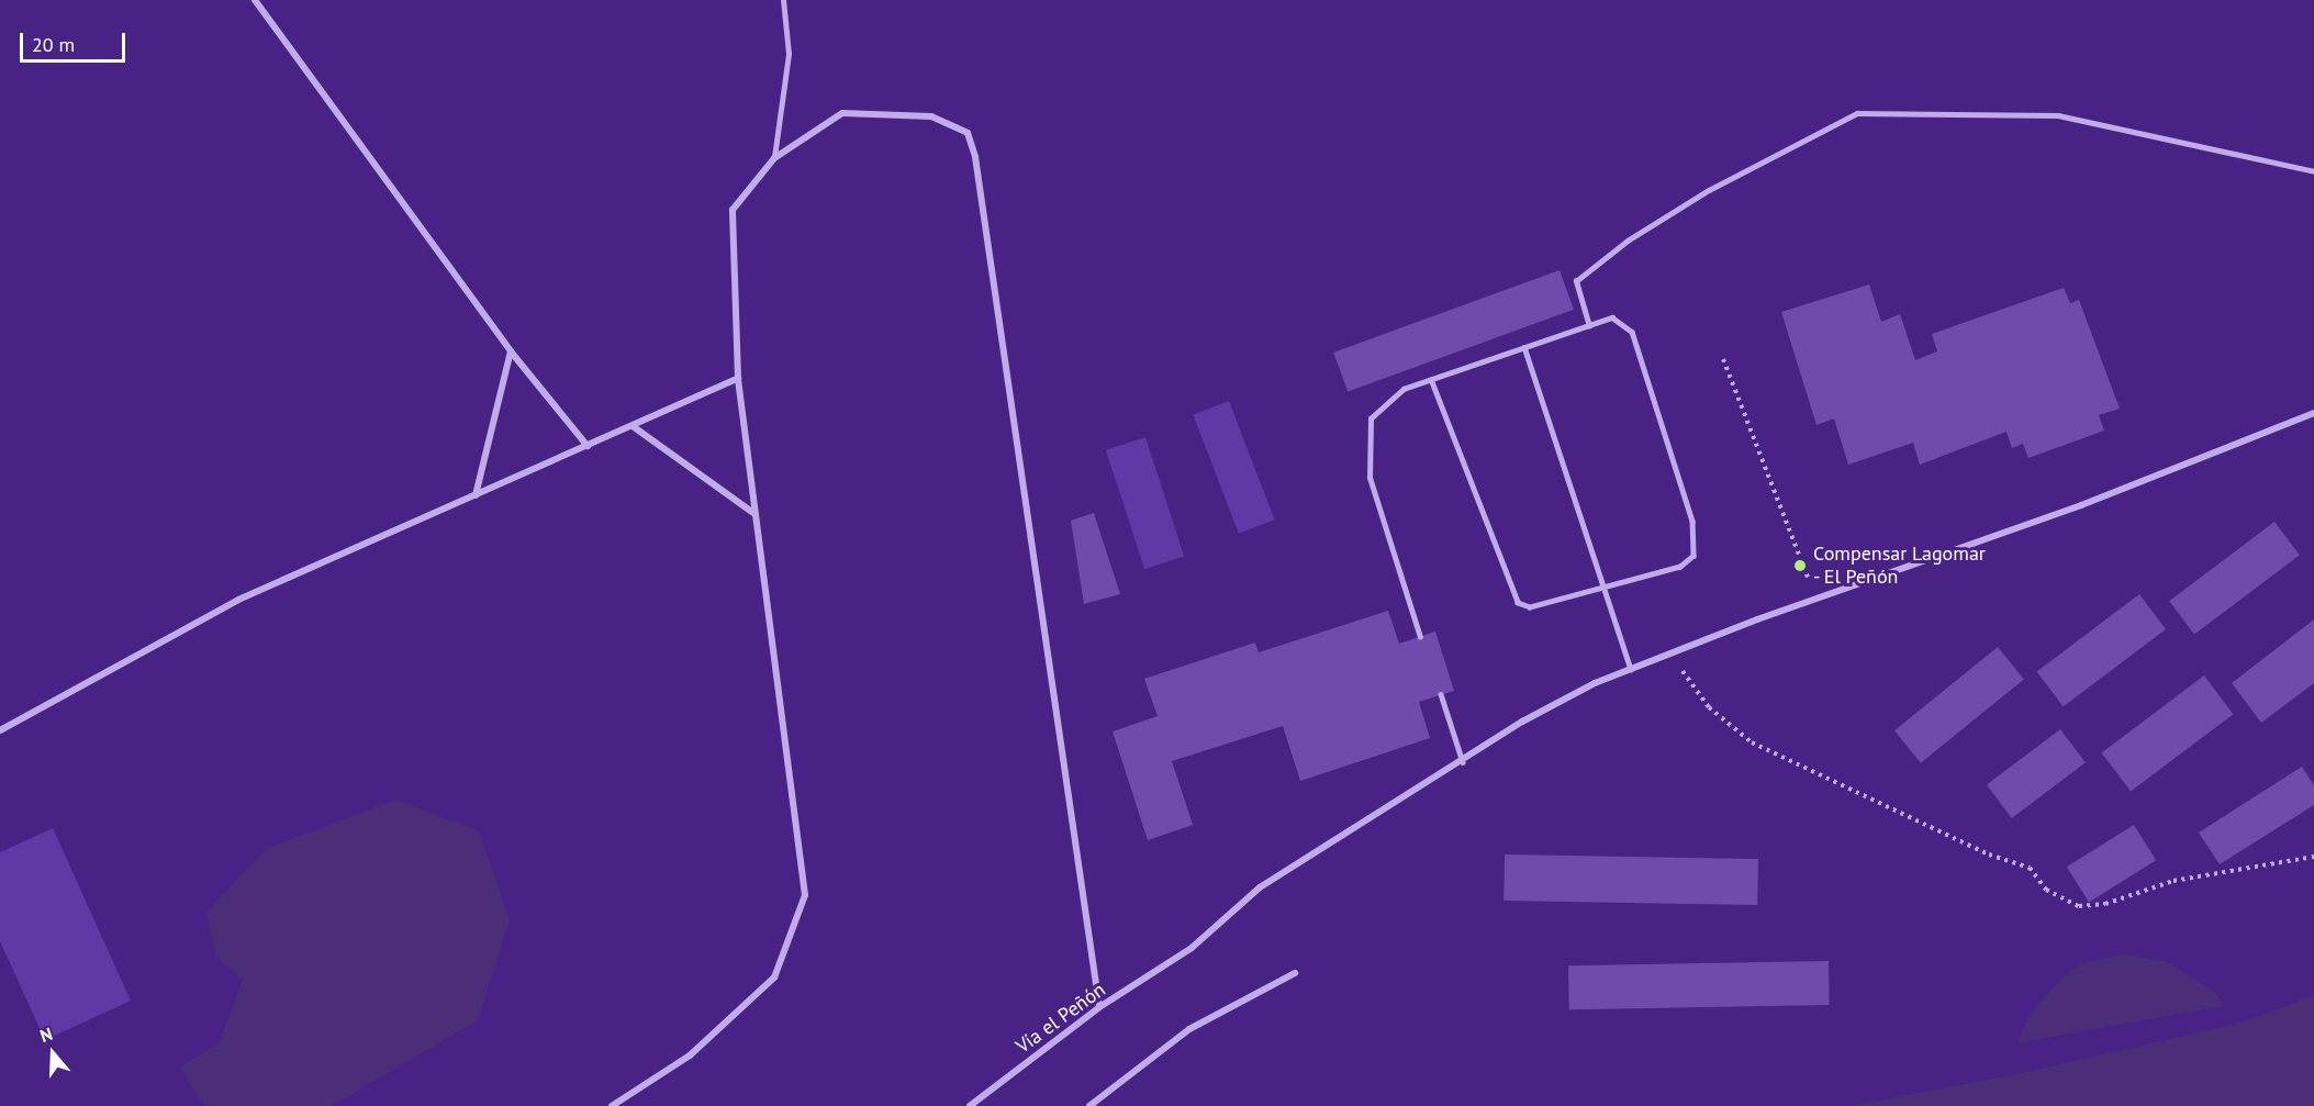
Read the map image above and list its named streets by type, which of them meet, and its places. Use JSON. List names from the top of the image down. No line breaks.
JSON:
{"streets":{"street":["Vía el Peñón"]},"places":["Compensar Lagomar - El Peñón"],"scale_bar":"20 m","north":"top"}
